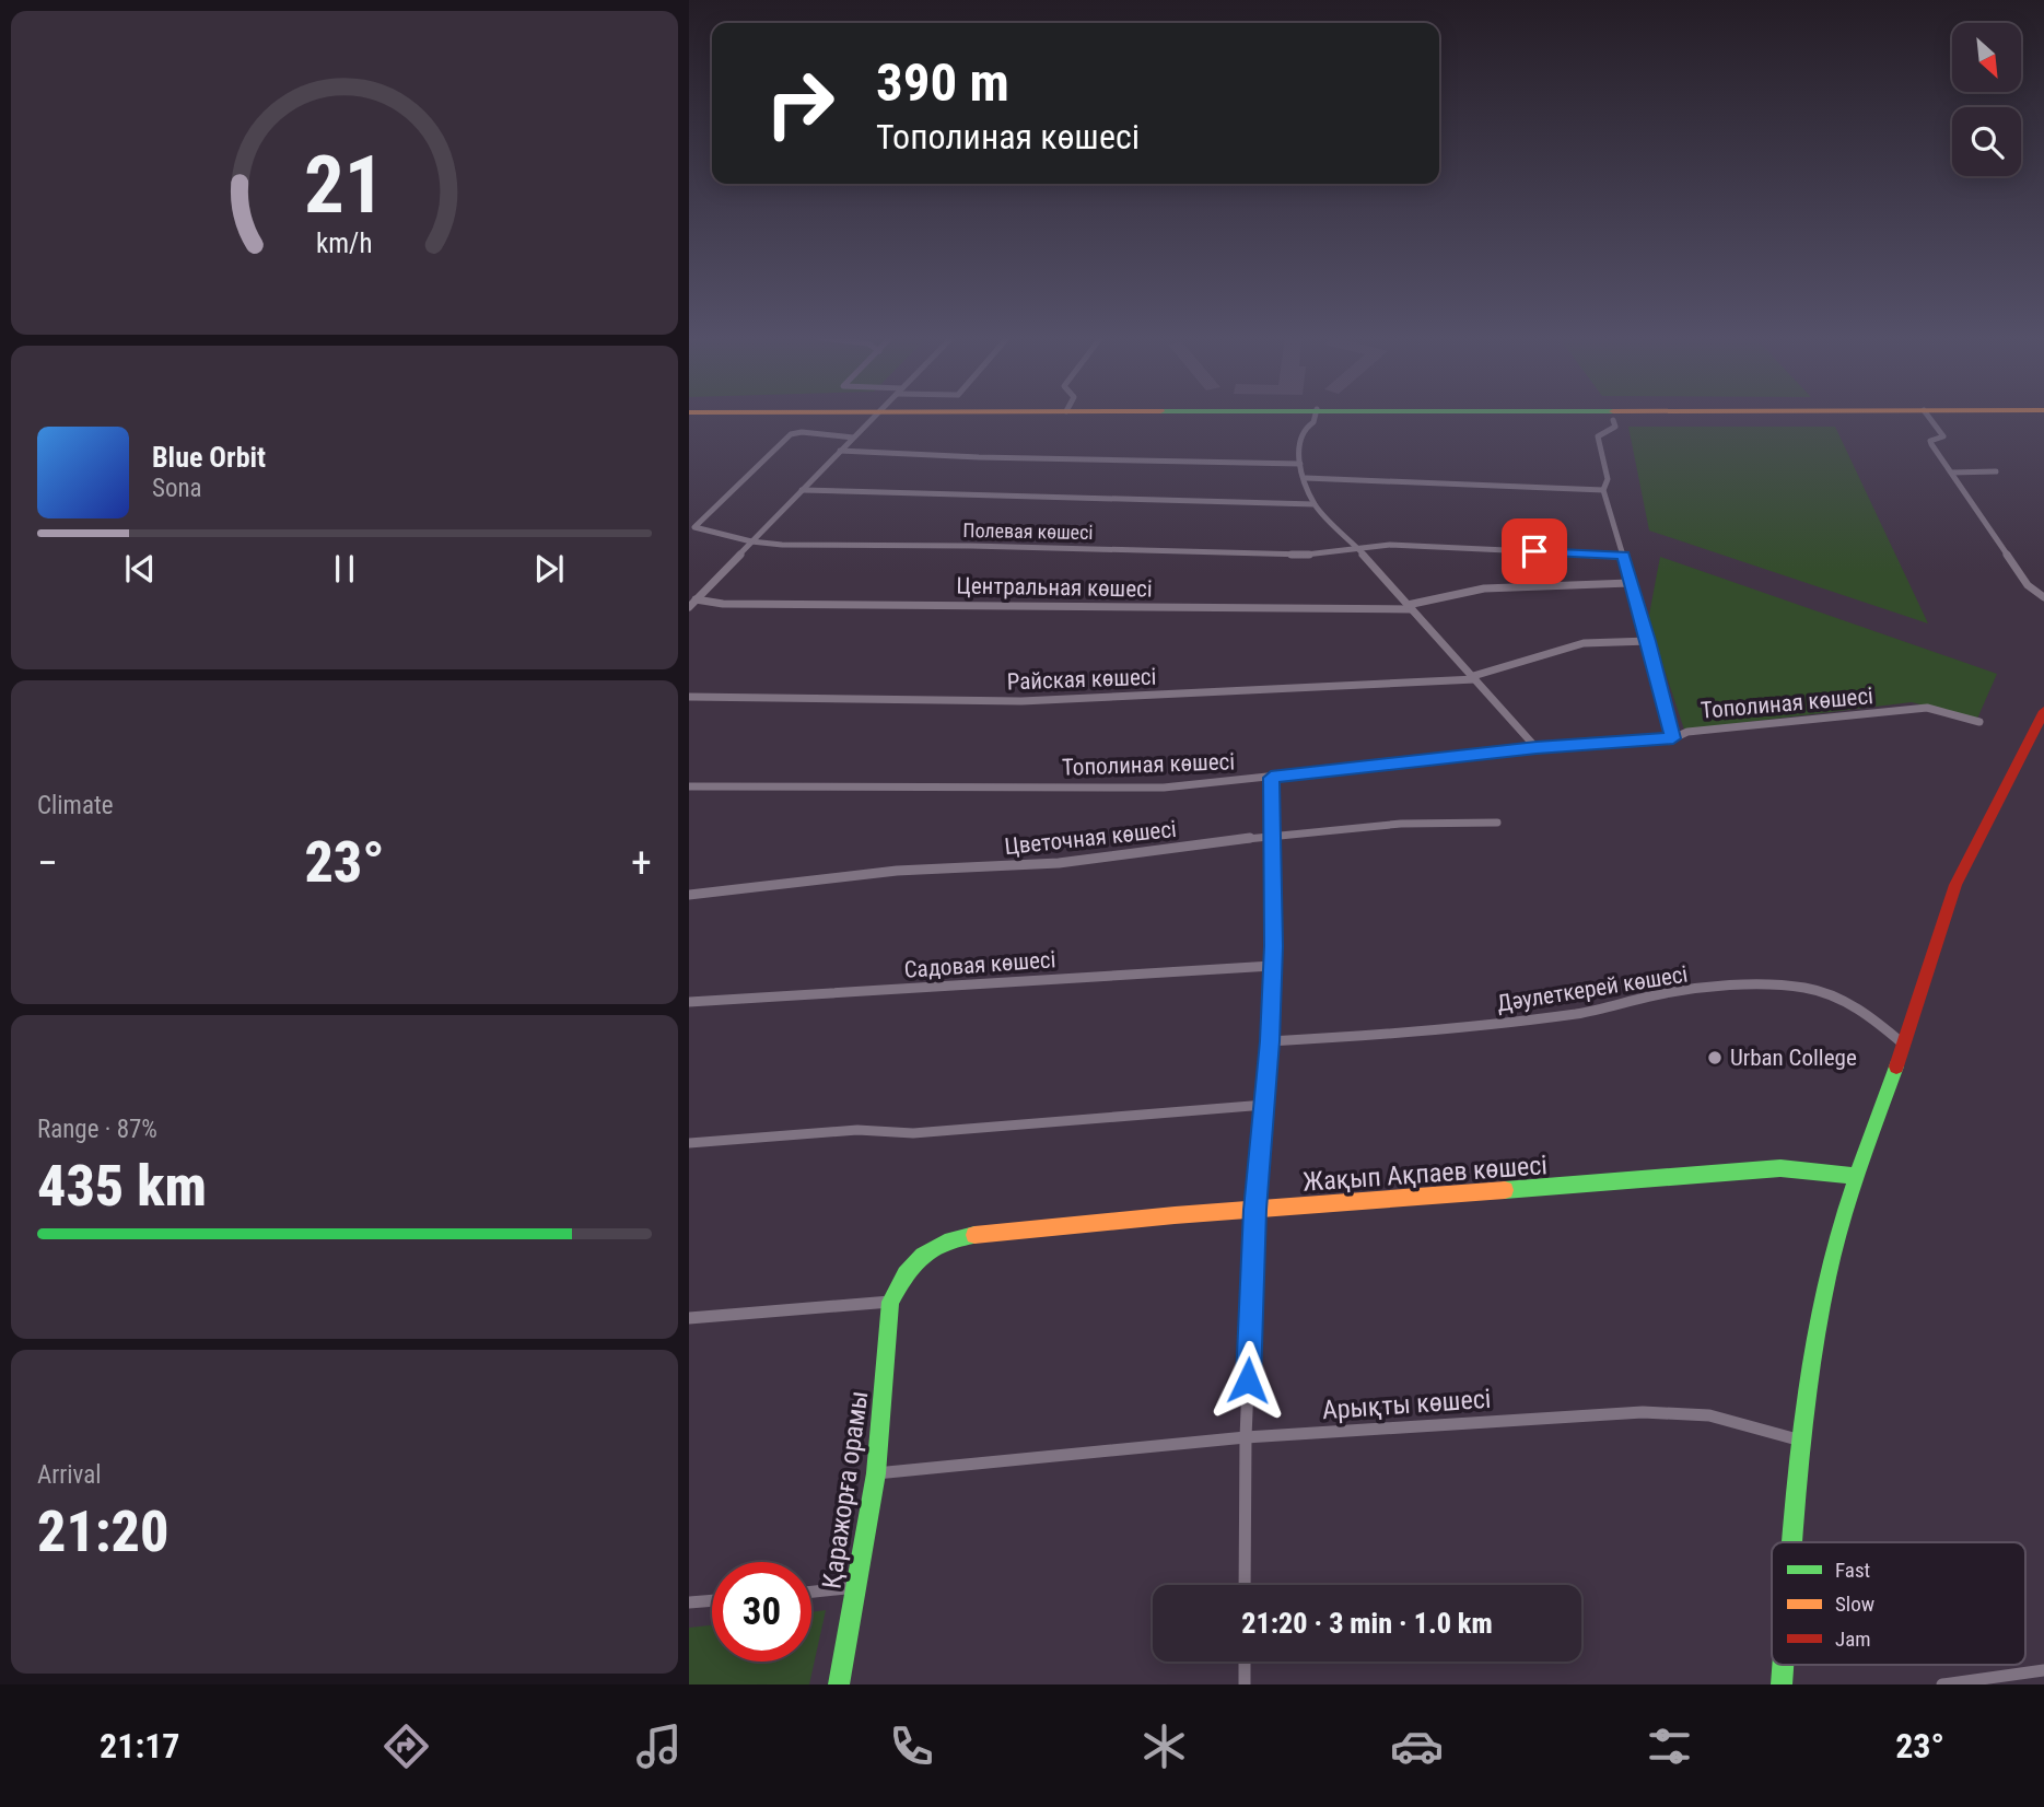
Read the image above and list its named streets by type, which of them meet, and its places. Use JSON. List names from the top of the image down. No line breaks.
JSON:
{"streets":{"street":["Полевая көшесі","Центральная көшесі","Райская көшесі","Тополиная көшесі","Цветочная көшесі","Садовая көшесі","Дәулеткерей көшесі","Жақып Ақпаев көшесі","Арықты көшесі","Қаражорға орамы"]},"crossings":[["Жақып Ақпаев көшесі","Қаражорға орамы"],["Арықты көшесі","Қаражорға орамы"]],"places":["Urban College"],"legend":["Fast","Slow","Jam"],"north":"bottom right","page":{"turn":["390 m","Тополиная көшесі"],"song":["Blue Orbit","Sona"],"tile":["Climate",["Range · 87%","435 km"],["Arrival","21:20"]],"heat":["−","23°","+"],"limit":"30","trip":"21:20 · 3 min · 1.0 km","tabs":["21:17","23°"],"gauge":["21","km/h"]}}
